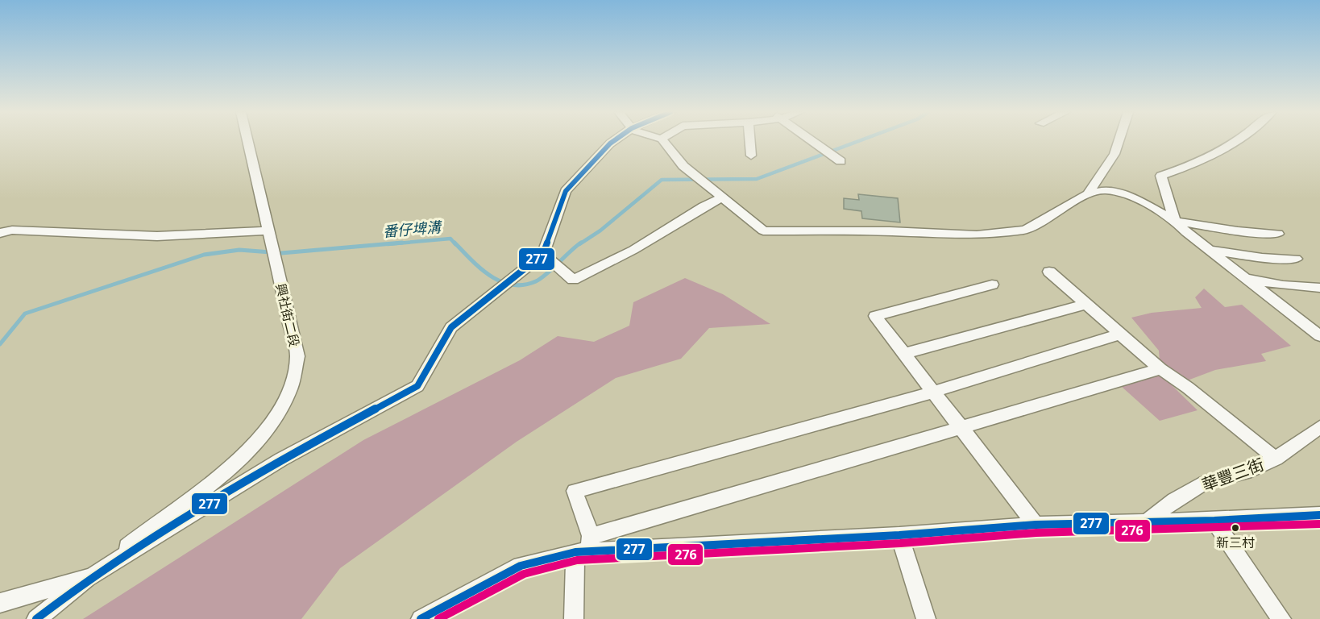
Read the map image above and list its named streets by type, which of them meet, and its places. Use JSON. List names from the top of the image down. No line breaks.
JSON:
{"streets":{"street":["興社街二段","華豐三街"]},"water":["番仔埤溝"],"places":["新三村"],"lines":["transit line 277","transit line 276"]}
